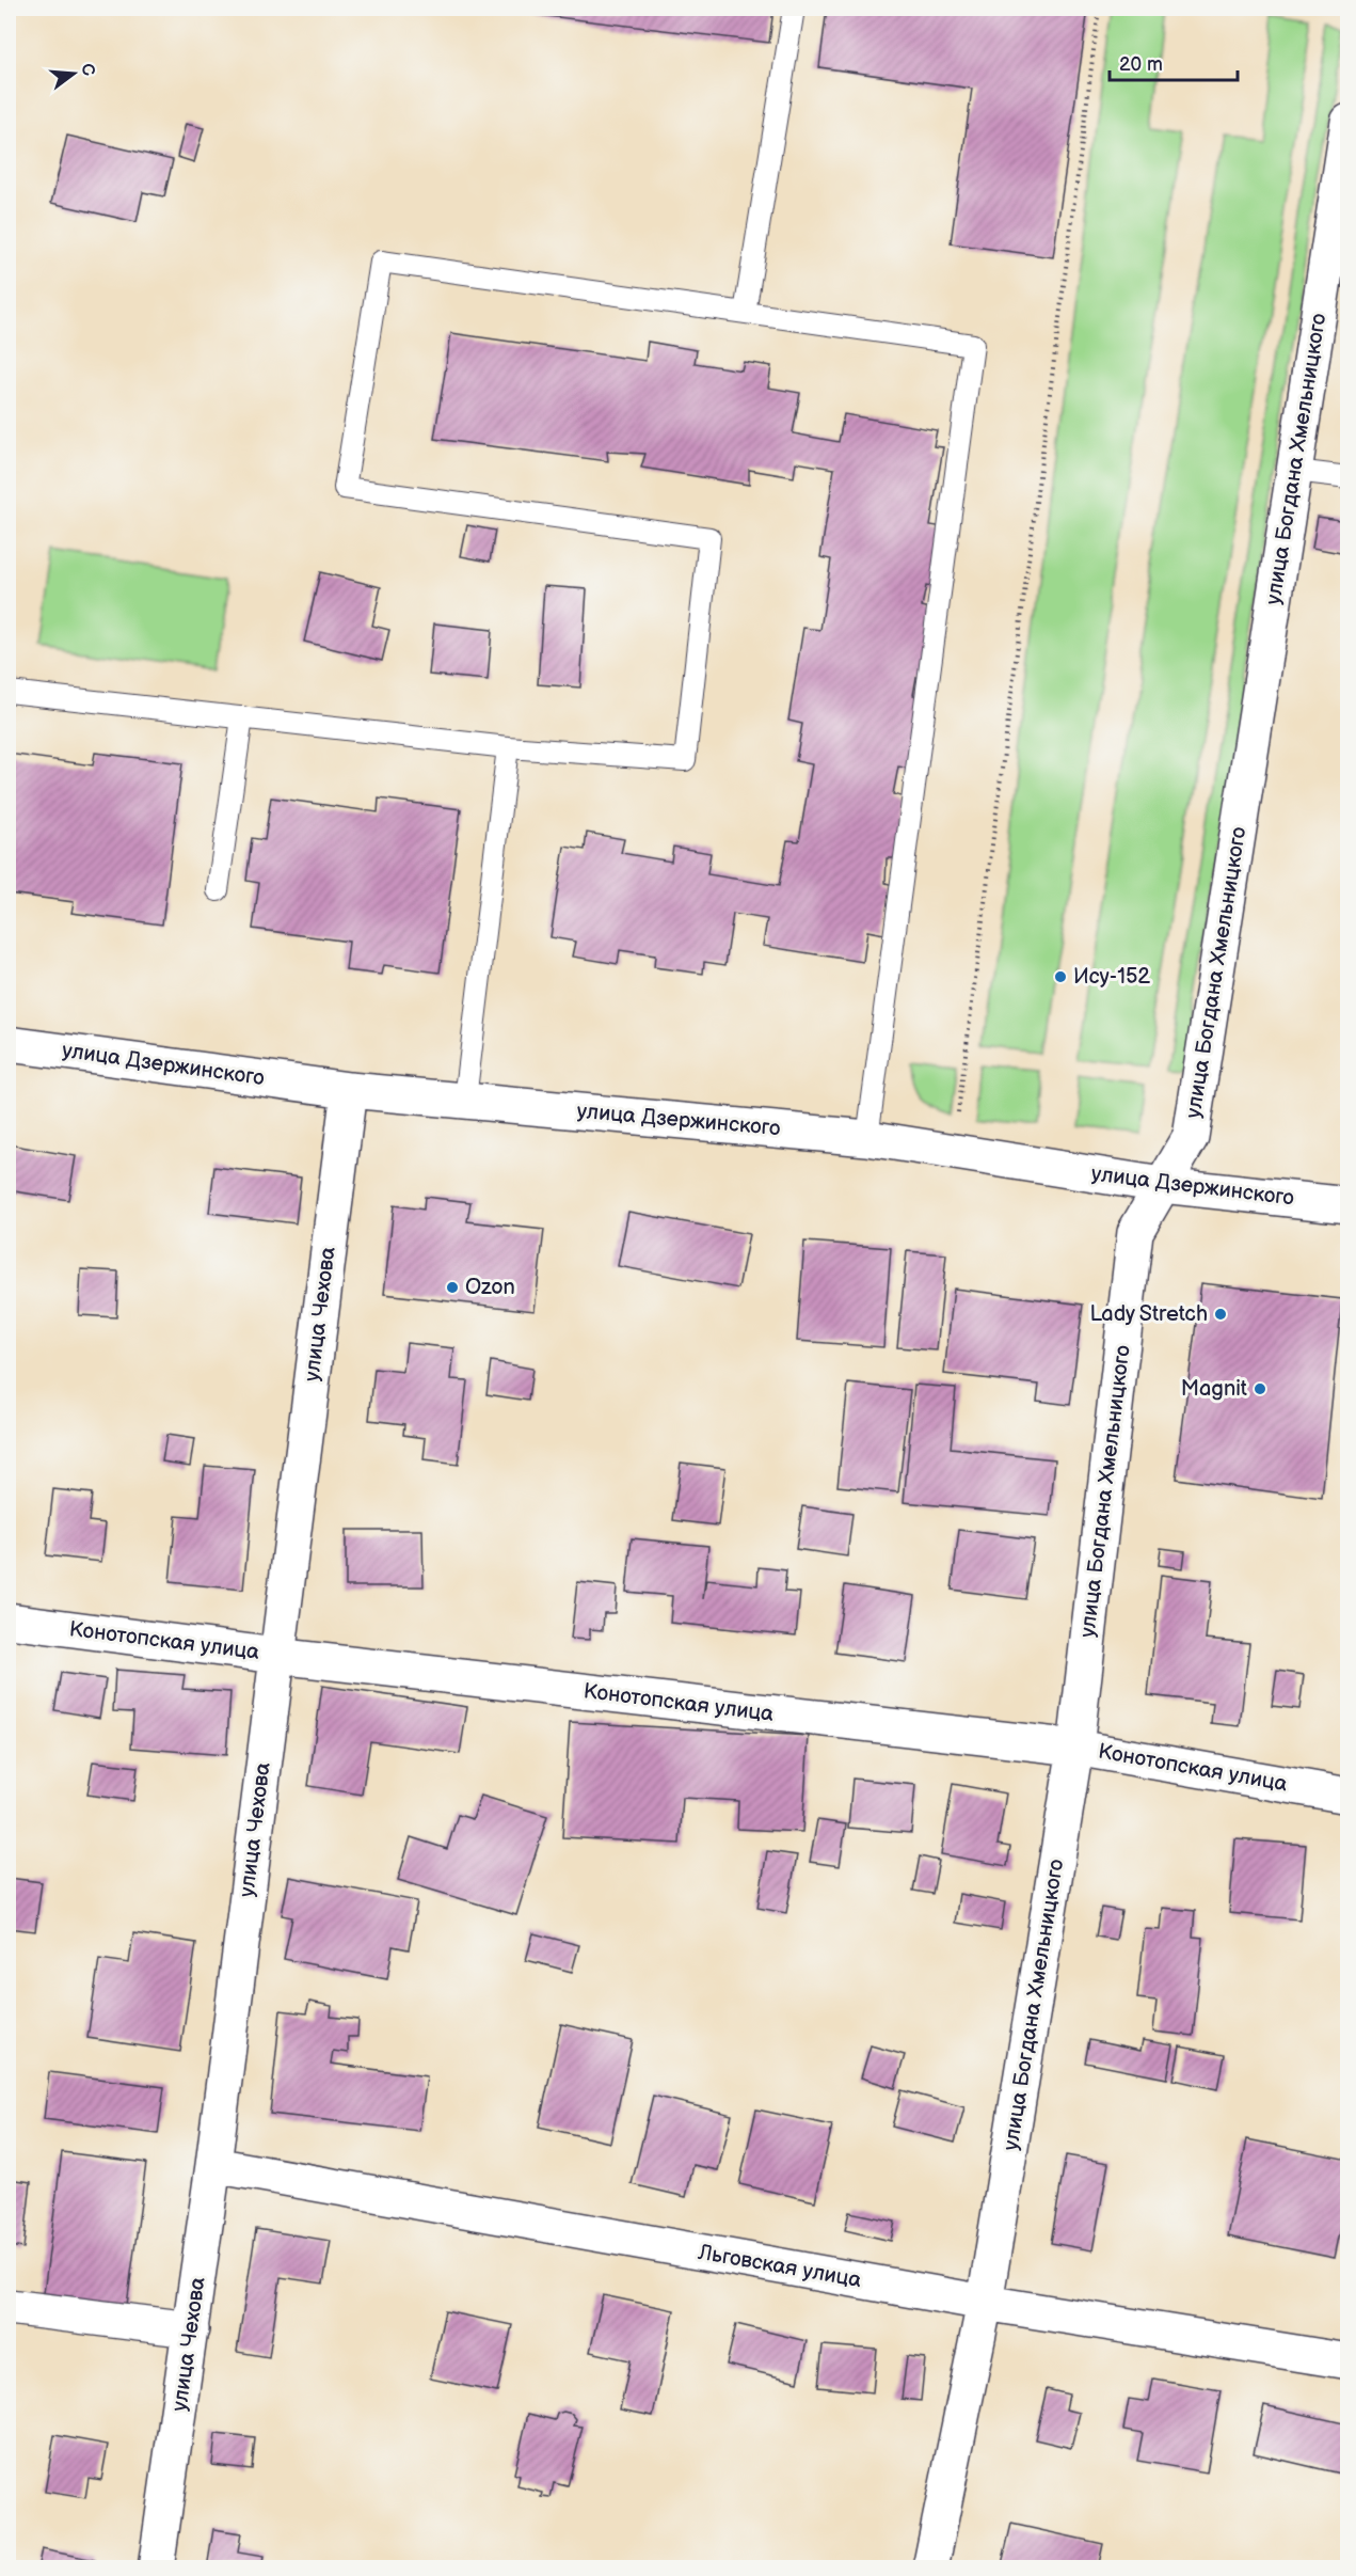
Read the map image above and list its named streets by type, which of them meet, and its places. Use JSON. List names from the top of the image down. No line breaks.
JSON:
{"streets":{"street":["улица Богдана Хмельницкого","улица Дзержинского","улица Чехова","Конотопская улица","Льговская улица"]},"crossings":[["улица Богдана Хмельницкого","улица Дзержинского"],["улица Богдана Хмельницкого","Конотопская улица"],["улица Богдана Хмельницкого","Льговская улица"],["улица Дзержинского","улица Чехова"],["улица Чехова","Конотопская улица"],["улица Чехова","Льговская улица"]],"places":["Ису-152","Ozon","Lady Stretch","Magnit"],"scale_bar":"20 m","north":"right"}
